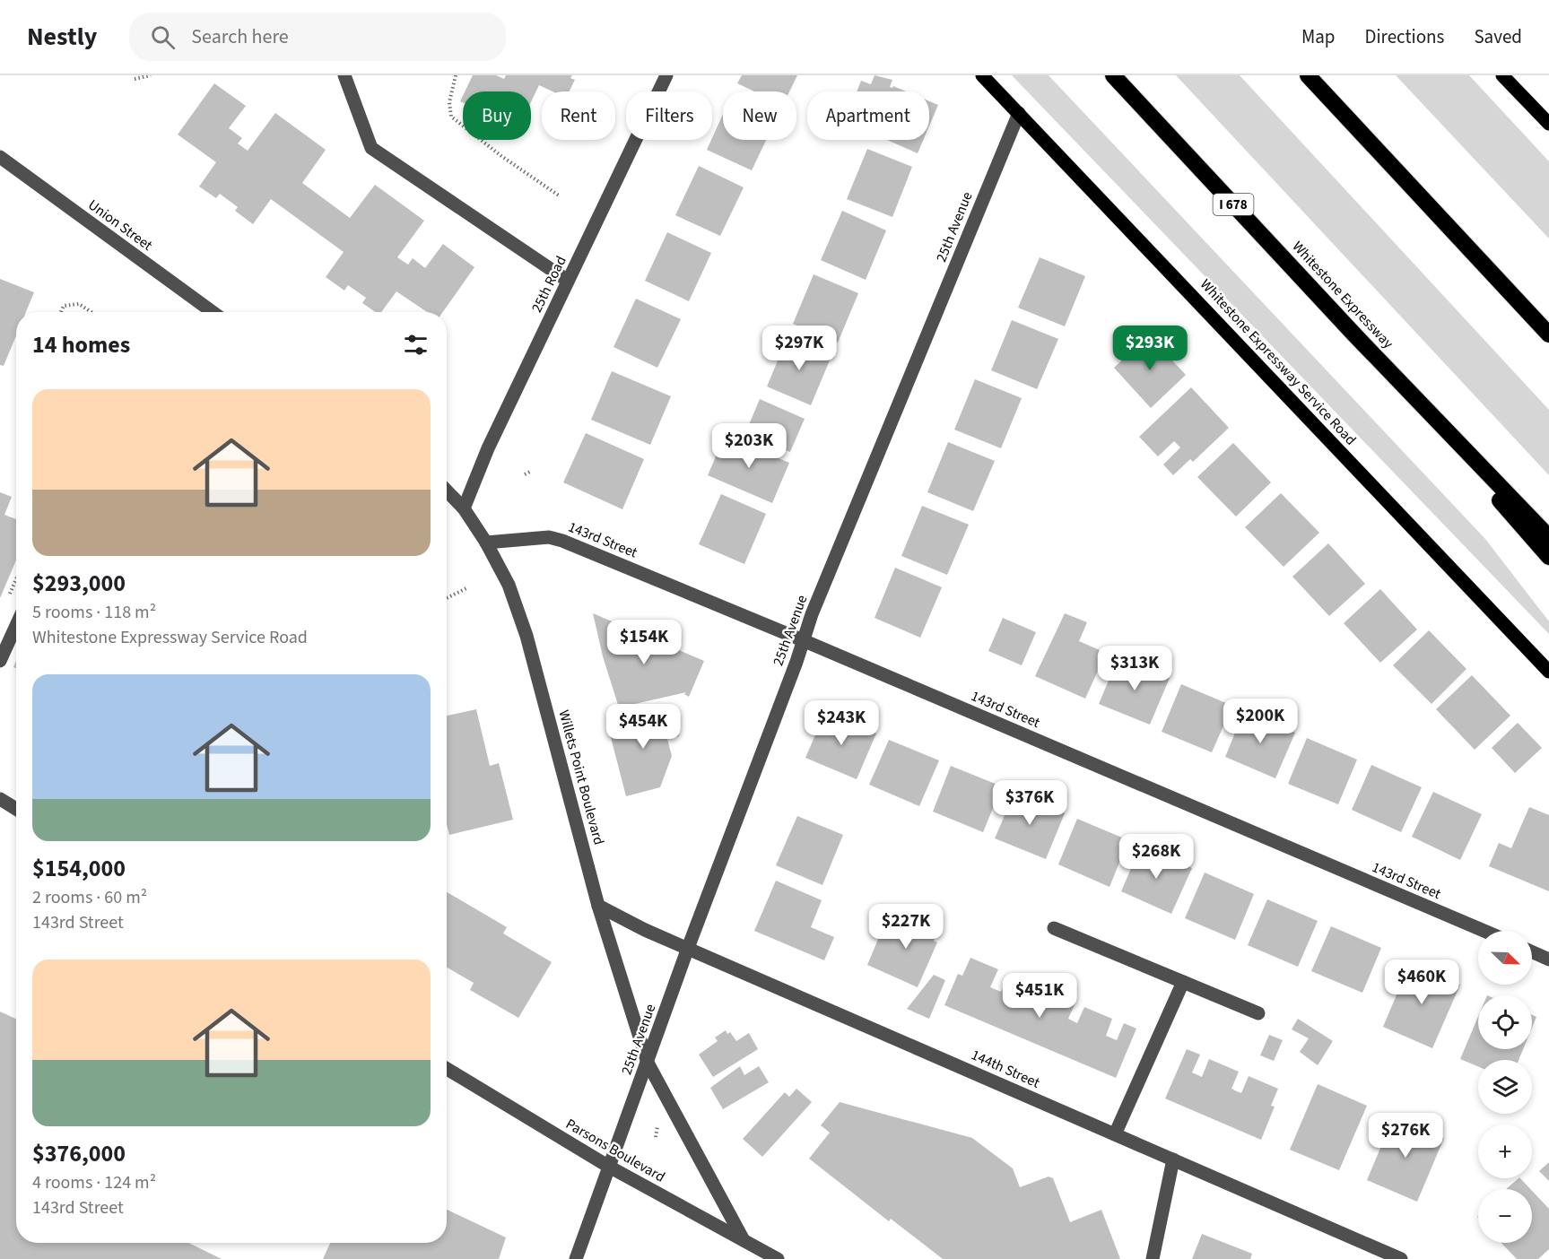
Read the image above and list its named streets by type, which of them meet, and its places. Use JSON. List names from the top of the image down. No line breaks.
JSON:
{"streets":{"highway":["I 678","Whitestone Expressway"],"main road":["Whitestone Expressway Service Road"],"street":["Union Street","25th Avenue","25th Road","143rd Street","Willets Point Boulevard","144th Street","Parsons Boulevard"]},"crossings":[["25th Avenue","Whitestone Expressway Service Road"],["25th Avenue","143rd Street"],["25th Avenue","Willets Point Boulevard"],["25th Avenue","144th Street"],["25th Avenue","Parsons Boulevard"],["25th Road","Willets Point Boulevard"],["143rd Street","Willets Point Boulevard"],["Willets Point Boulevard","144th Street"],["Willets Point Boulevard","Parsons Boulevard"]],"north":"bottom right","page":{"header":"Nestly","search":"Search here","nav":["Map","Directions","Saved"],"chip":["Buy","Rent","Filters","New","Apartment"],"heading":"14 homes","price":["$297K","$293K","$203K","$154K","$313K","$200K","$243K","$454K","$376K","$268K","$227K","$460K","$451K","$276K"],"list":[{"name":"$293,000","note":"5 rooms · 118 m² · Whitestone Expressway Service Road"},{"name":"$154,000","note":"2 rooms · 60 m² · 143rd Street"},{"name":"$376,000","note":"4 rooms · 124 m² · 143rd Street"}],"map_buttons":["+","−"]}}
